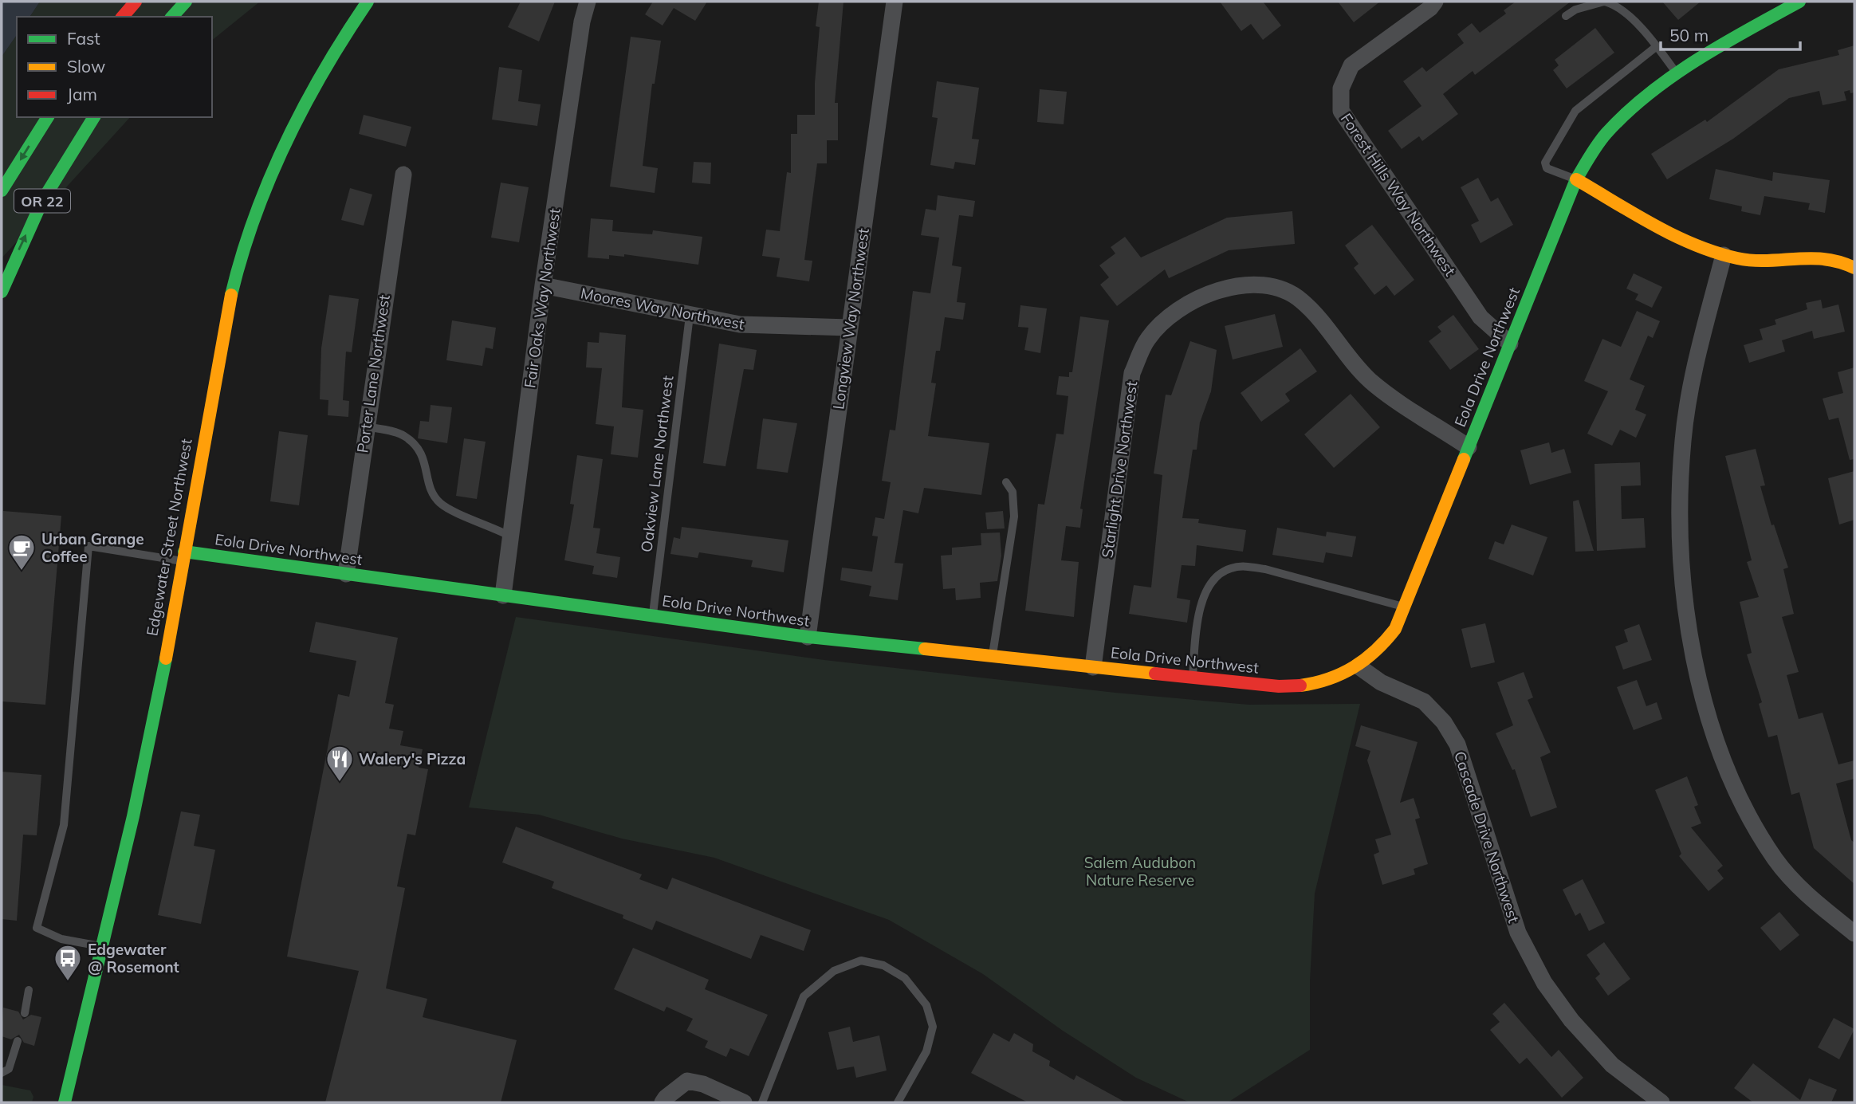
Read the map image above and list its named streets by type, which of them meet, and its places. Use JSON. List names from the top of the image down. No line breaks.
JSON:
{"streets":{"main road":["OR 22","Eola Drive Northwest","Edgewater Street Northwest"],"street":["Forest Hills Way Northwest","Fair Oaks Way Northwest","Moores Way Northwest","Longview Way Northwest","Porter Lane Northwest","Starlight Drive Northwest","Cascade Drive Northwest"],"lane":["Oakview Lane Northwest"]},"crossings":[["Forest Hills Way Northwest","Eola Drive Northwest"],["Fair Oaks Way Northwest","Moores Way Northwest"],["Fair Oaks Way Northwest","Eola Drive Northwest"],["Moores Way Northwest","Longview Way Northwest"],["Moores Way Northwest","Oakview Lane Northwest"],["Longview Way Northwest","Eola Drive Northwest"],["Eola Drive Northwest","Porter Lane Northwest"],["Eola Drive Northwest","Oakview Lane Northwest"],["Eola Drive Northwest","Starlight Drive Northwest"],["Eola Drive Northwest","Edgewater Street Northwest"],["Eola Drive Northwest","Cascade Drive Northwest"]],"parks":["Salem Audubon Nature Reserve"],"places":{"cafe":["Urban Grange Coffee"],"restaurant":["Walery's Pizza"],"bus stop":["Edgewater @ Rosemont"]},"legend":["Fast","Slow","Jam"],"scale_bar":"50 m"}
